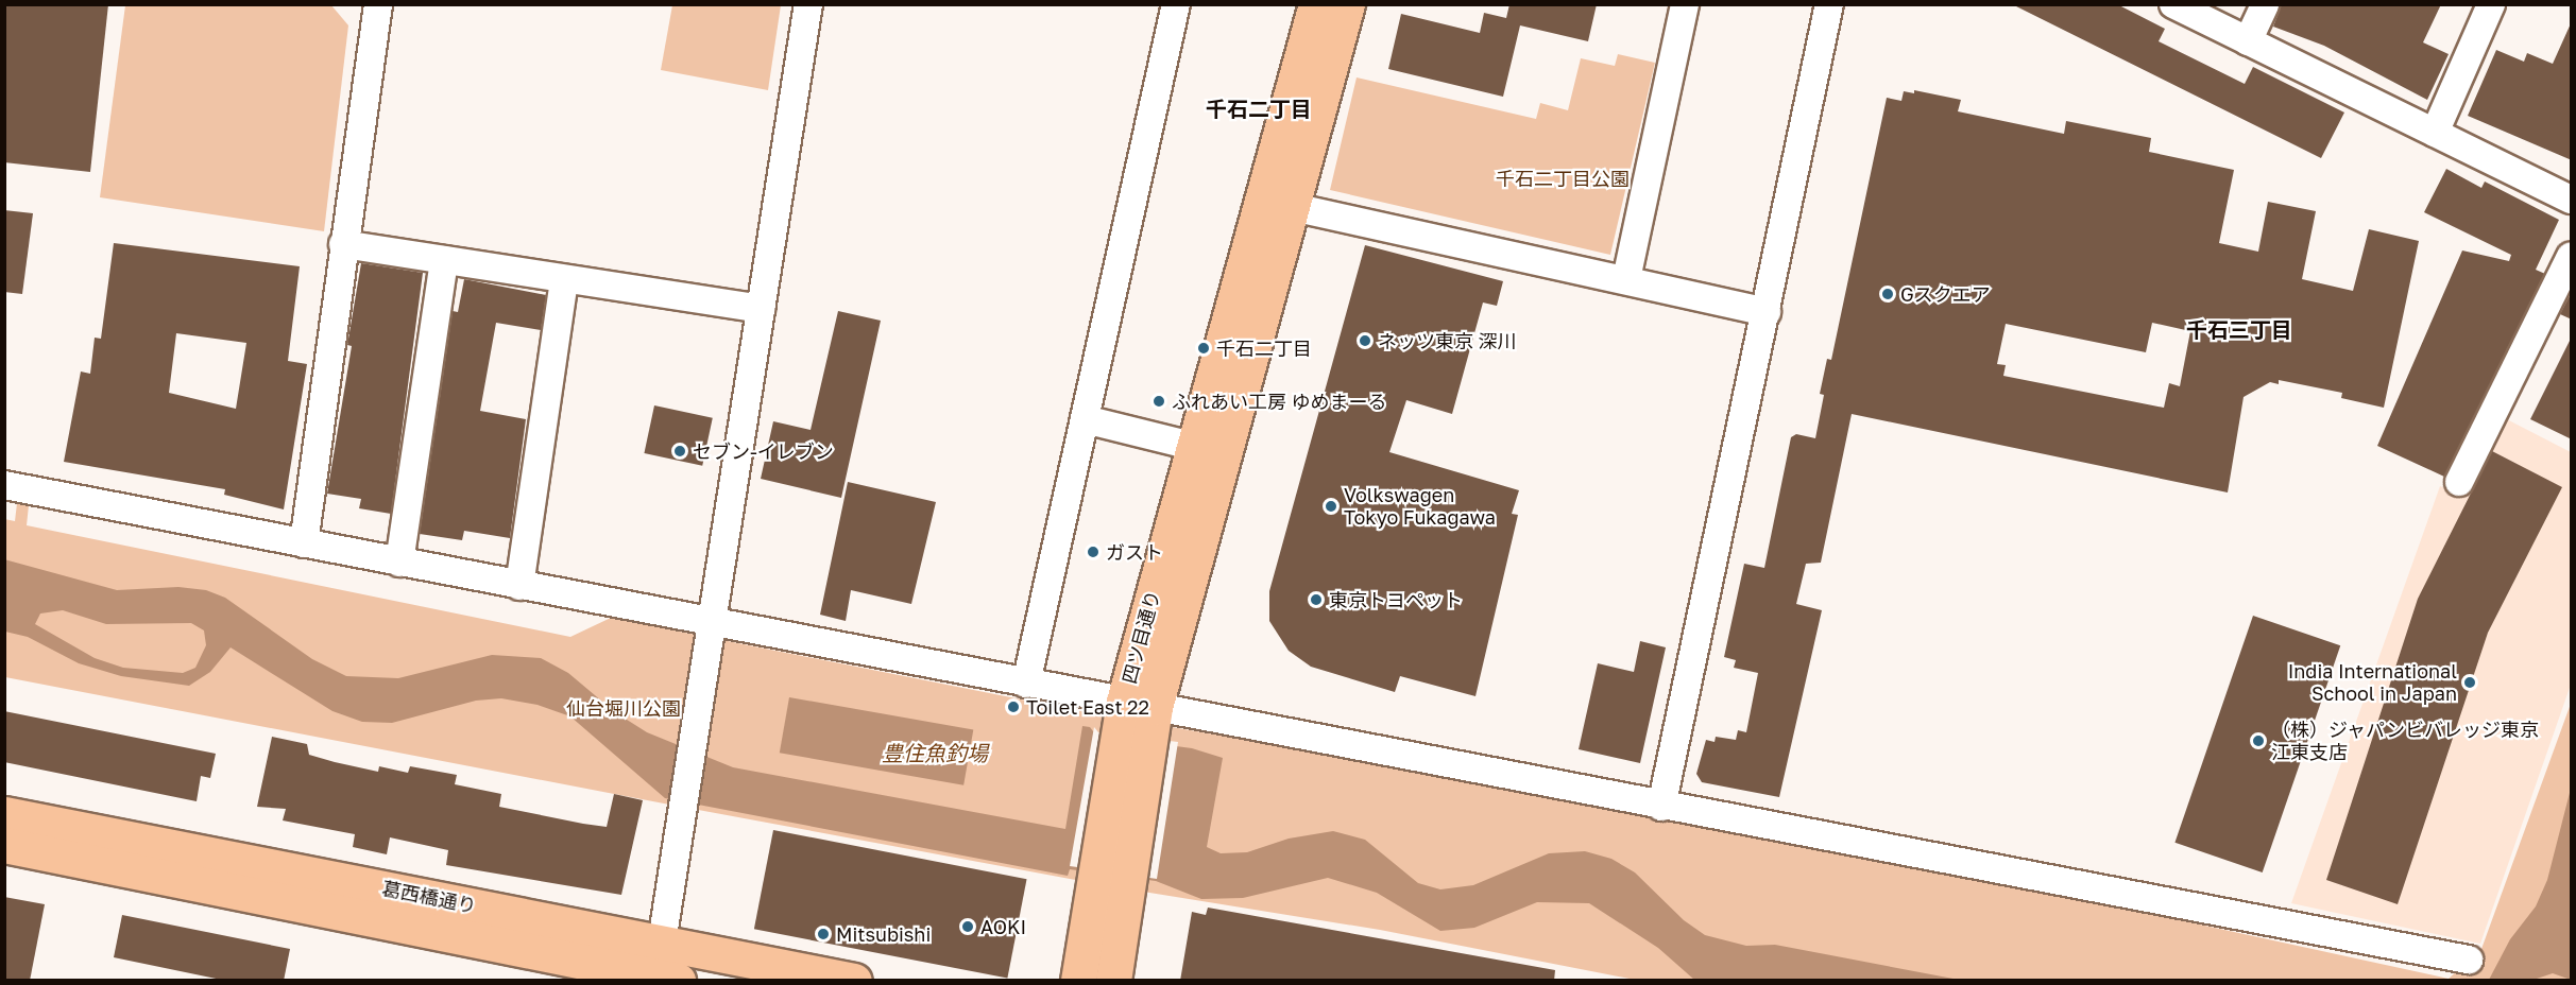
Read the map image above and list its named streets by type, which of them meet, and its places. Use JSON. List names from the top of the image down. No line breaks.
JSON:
{"streets":{"main road":["四ツ目通り","葛西橋通り"]},"districts":["千石二丁目","千石三丁目"],"water":["豊住魚釣場"],"parks":["千石二丁目公園","仙台堀川公園"],"places":["Gスクエア","ネッツ東京 深川","千石二丁目","ふれあい工房 ゆめまーる","セブン-イレブン","Volkswagen Tokyo Fukagawa","ガスト","東京トヨペット","India International School in Japan","Toilet East 22","（株）ジャパンビバレッジ東京 江東支店","AOKI","Mitsubishi"]}
